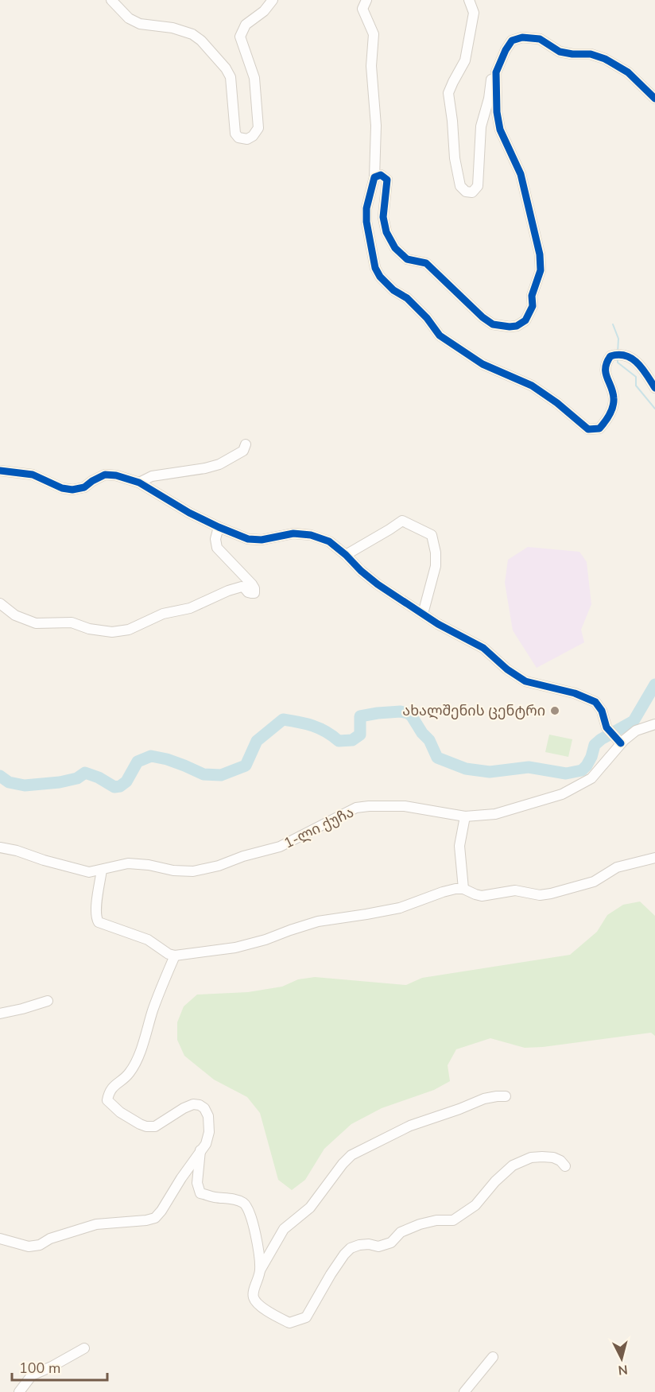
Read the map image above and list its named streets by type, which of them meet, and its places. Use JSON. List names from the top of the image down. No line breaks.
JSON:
{"streets":{"street":["1-ლი ქუჩა"]},"places":["ახალშენის ცენტრი"],"scale_bar":"100 m","north":"bottom"}
